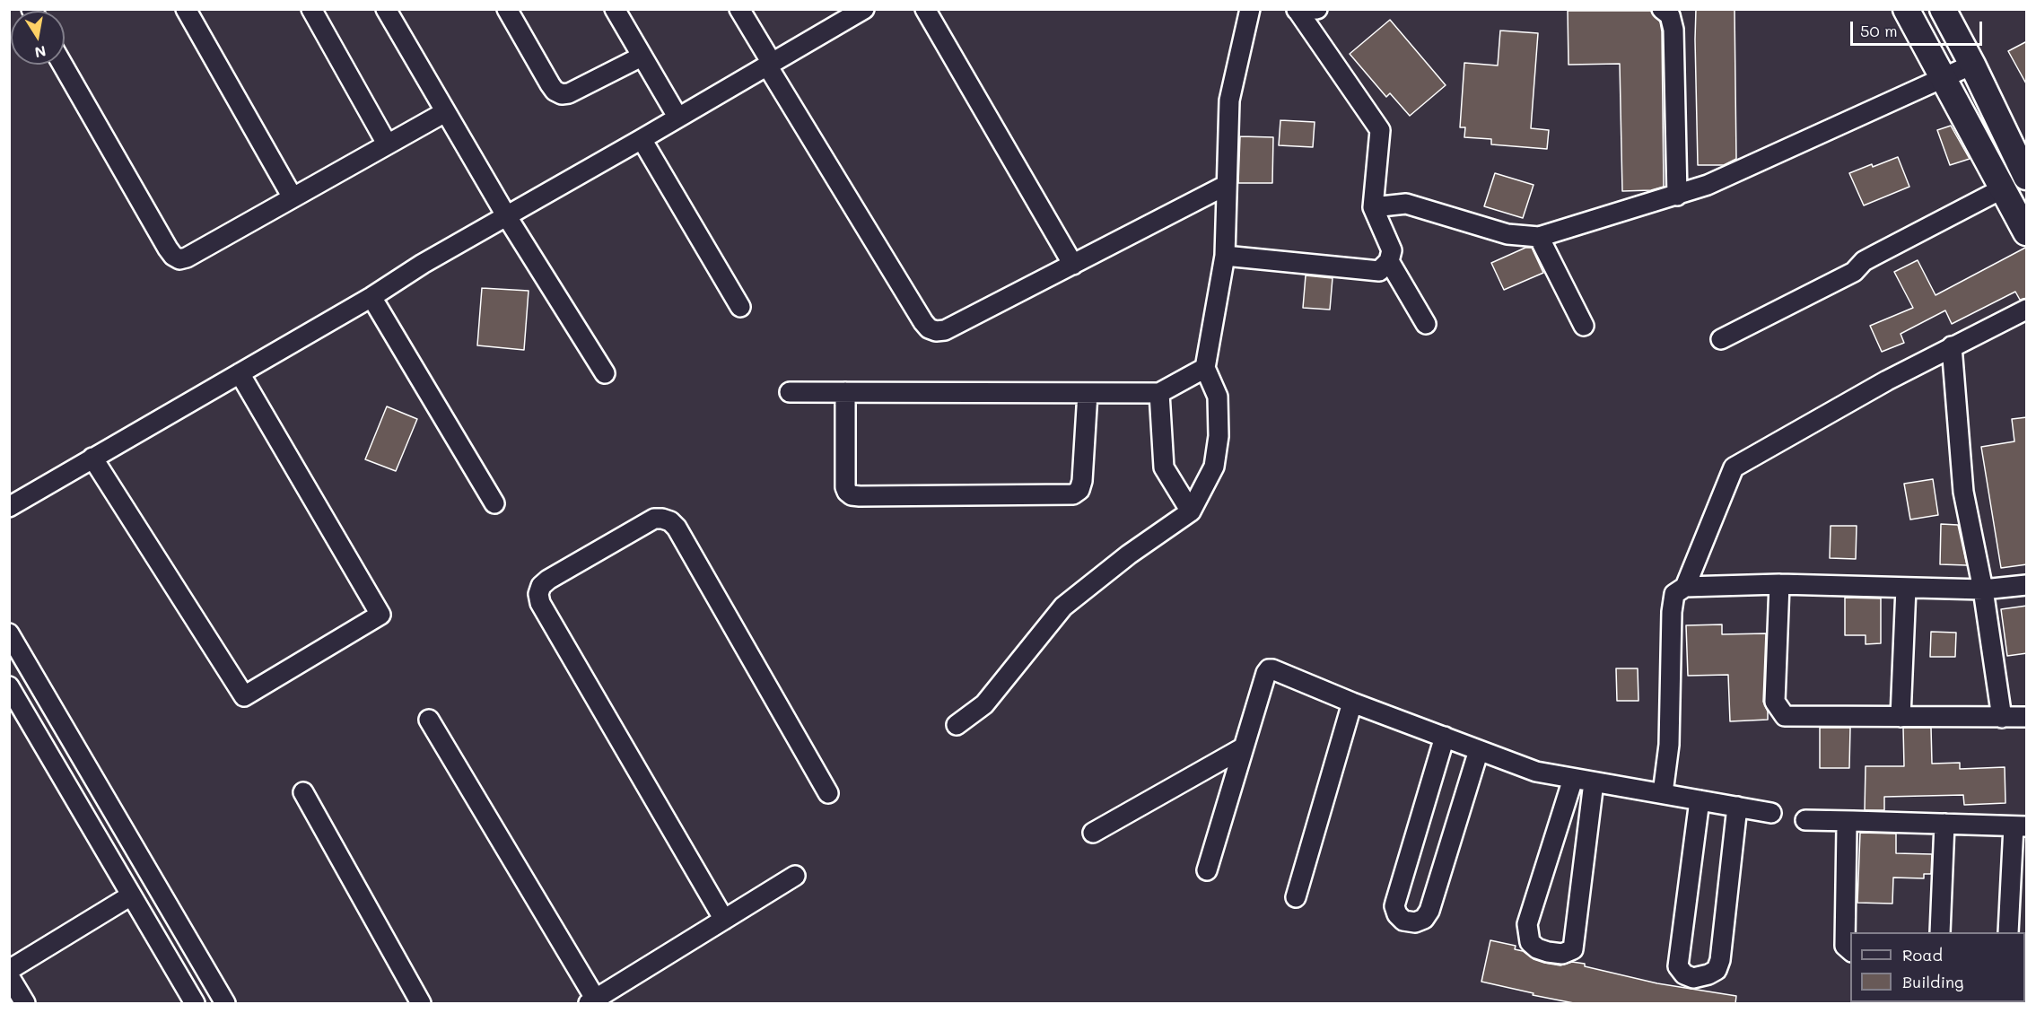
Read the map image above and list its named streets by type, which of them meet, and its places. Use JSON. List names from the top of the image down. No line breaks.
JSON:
{"legend":["Road","Building"],"scale_bar":"50 m","north":"bottom"}
